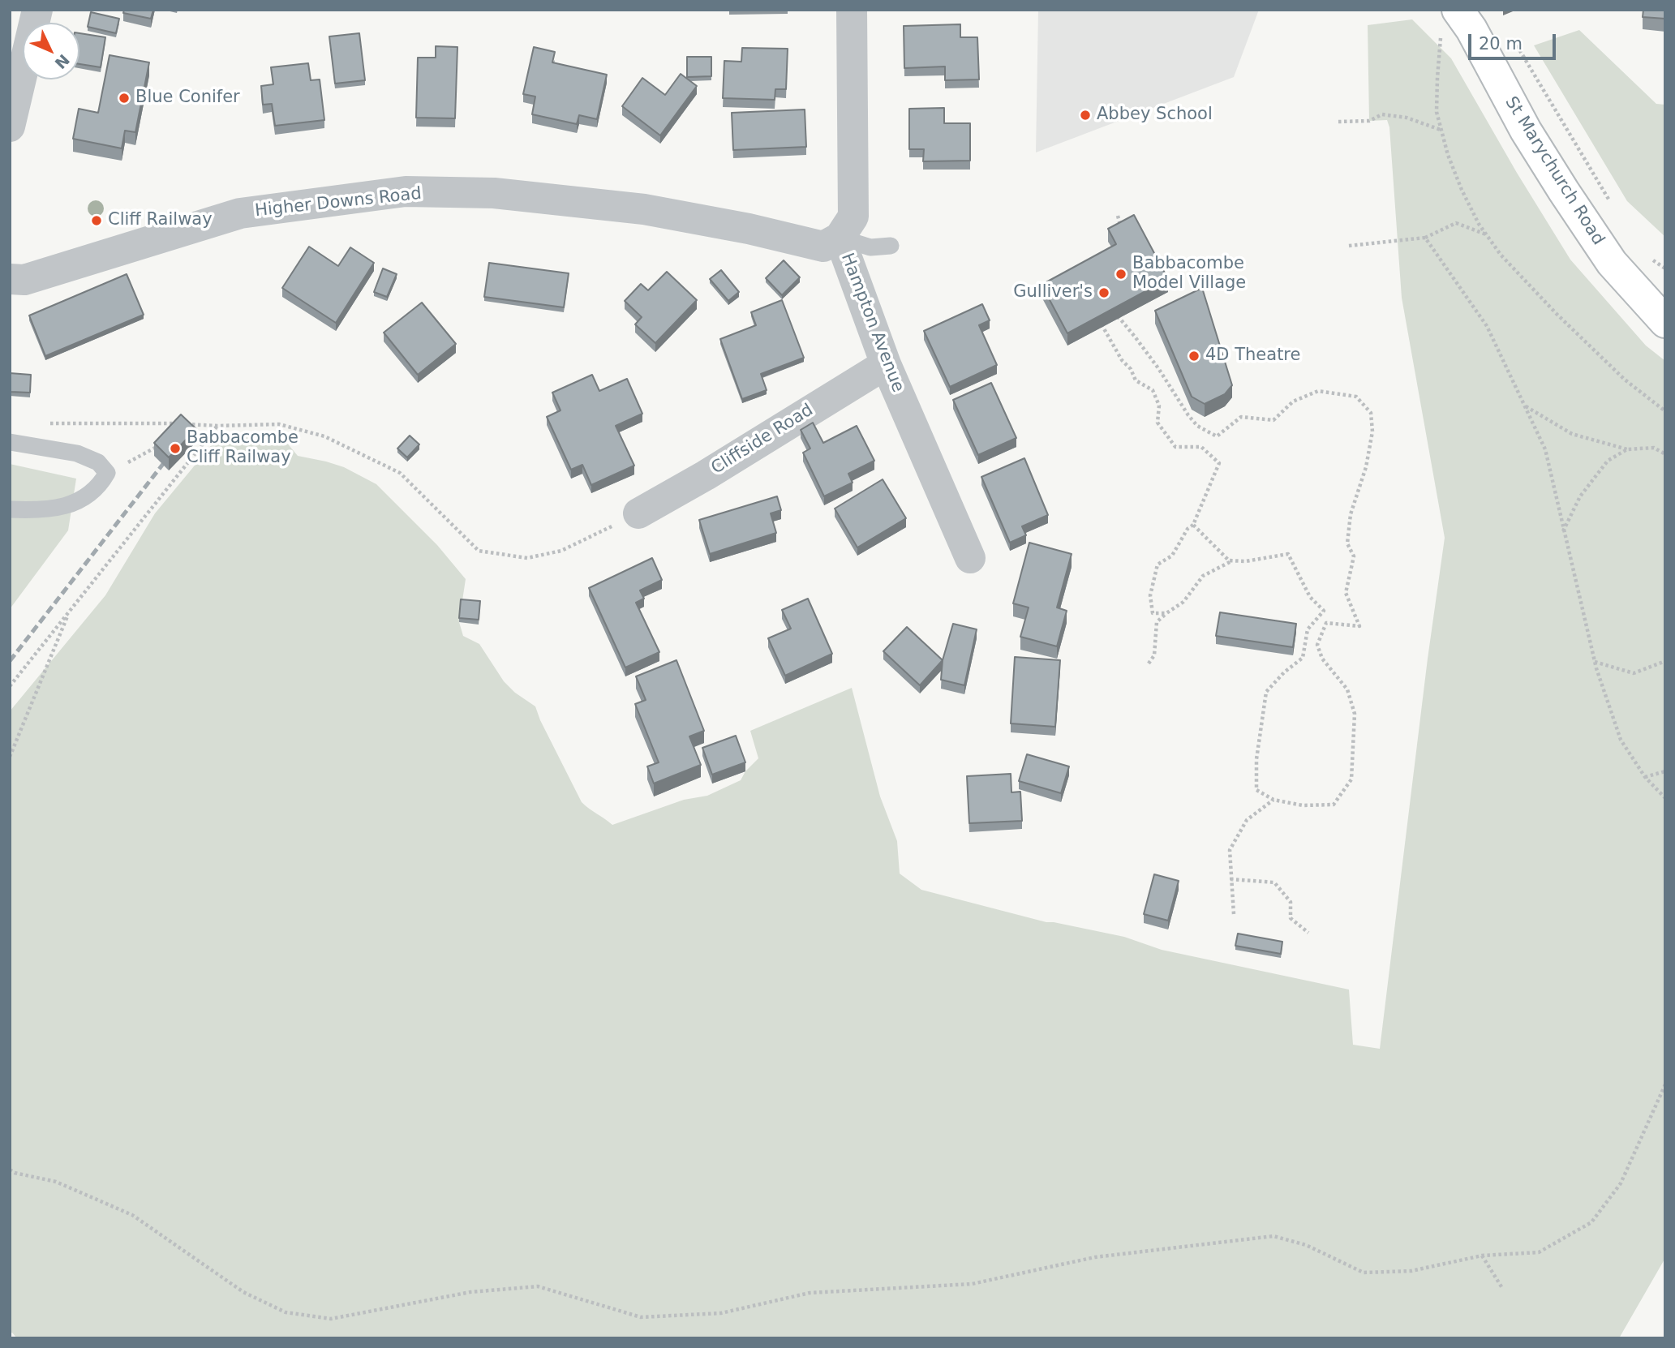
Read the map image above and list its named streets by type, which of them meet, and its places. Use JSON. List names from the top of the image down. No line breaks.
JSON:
{"streets":{"main road":["St Marychurch Road"],"street":["Higher Downs Road","Hampton Avenue","Cliffside Road"]},"crossings":[["Higher Downs Road","Hampton Avenue"],["Hampton Avenue","Cliffside Road"]],"places":["Blue Conifer","Abbey School","Cliff Railway","Babbacombe Model Village","Gulliver's","4D Theatre","Babbacombe Cliff Railway"],"scale_bar":"20 m","north":"bottom right"}
